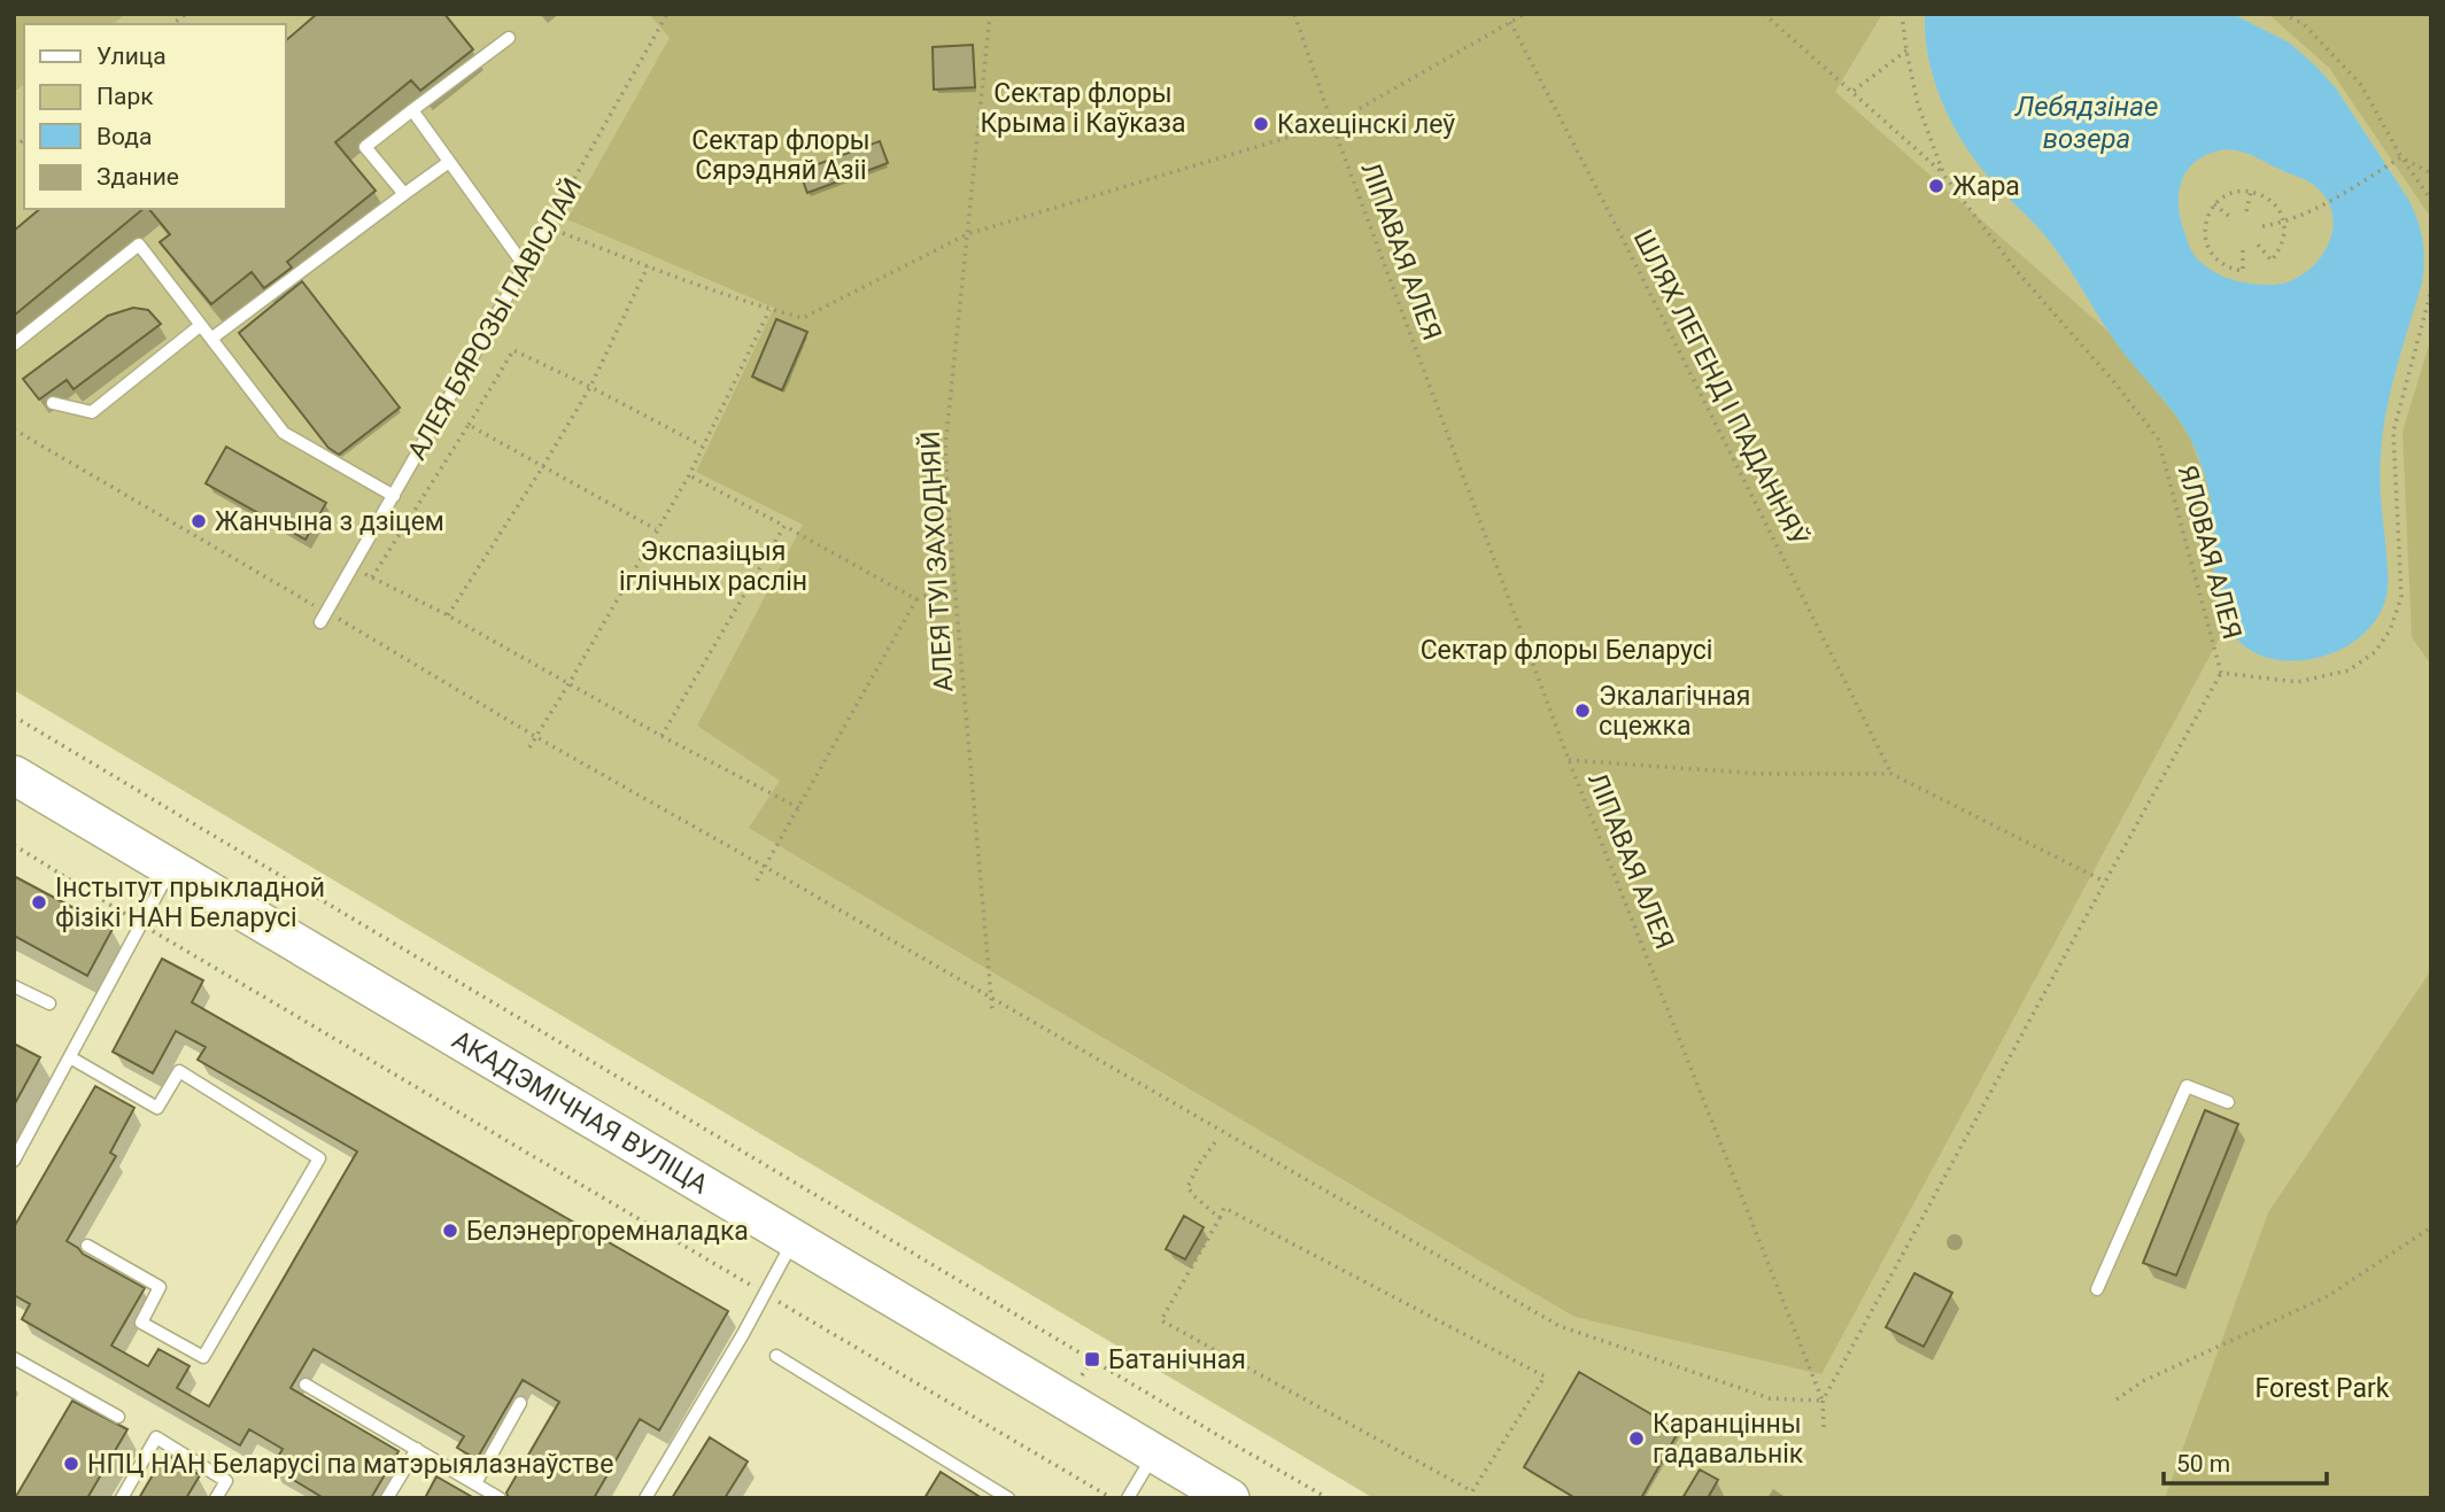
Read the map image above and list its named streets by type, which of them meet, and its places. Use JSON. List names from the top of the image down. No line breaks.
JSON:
{"streets":{"main road":["АКАДЭМІЧНАЯ ВУЛІЦА"],"lane":["АЛЕЯ БЯРОЗЫ ПАВІСЛАЙ"],"path":["ЛІПАВАЯ АЛЕЯ","ШЛЯХ ЛЕГЕНД І ПАДАННЯЎ","ЯЛОВАЯ АЛЕЯ","АЛЕЯ ТУІ ЗАХОДНЯЙ"]},"water":["Лебядзінае возера"],"parks":["Сектар флоры Крыма і Каўказа","Сектар флоры Сярэдняй Азіі","Экспазіцыя іглічных раслін","Сектар флоры Беларусі","Forest Park"],"places":{"other":["Кахецінскі леў","Жара","Жанчына з дзіцем","Экалагічная сцежка","Інстытут прыкладной фізікі НАН Беларусі","Белэнергоремналадка","Каранцінны гадавальнік","НПЦ НАН Беларусі па матэрыялазнаўстве"],"transit":["Батанічная"]},"legend":["Улица","Парк","Вода","Здание"],"scale_bar":"50 m"}
